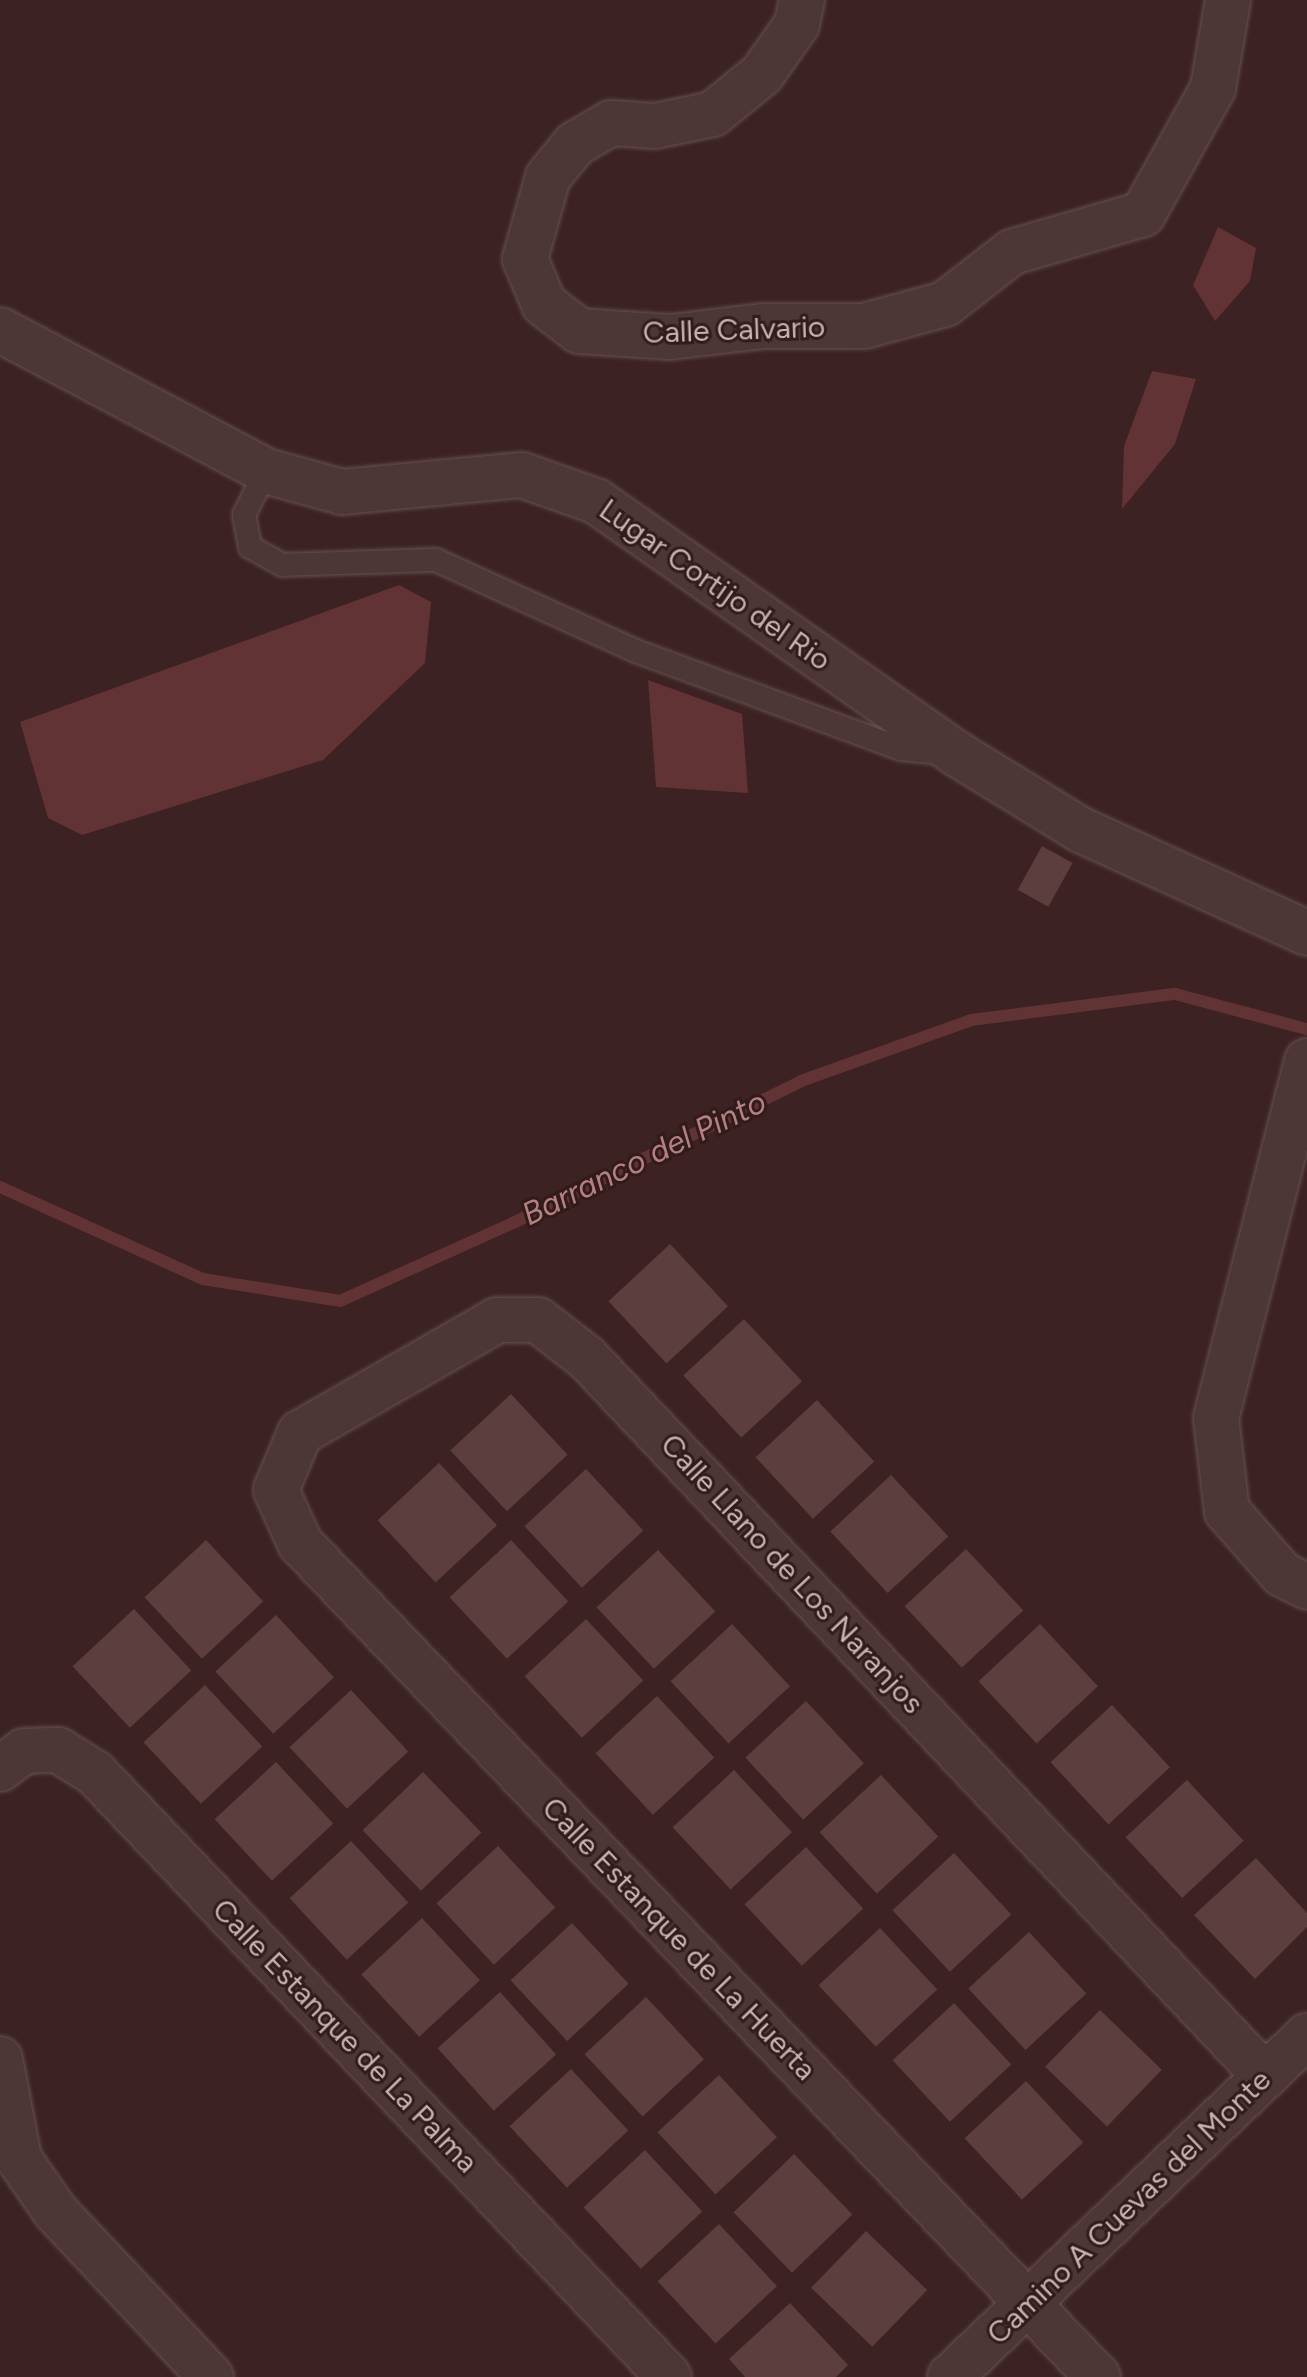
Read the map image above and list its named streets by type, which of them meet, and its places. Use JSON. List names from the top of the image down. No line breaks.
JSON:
{"streets":{"street":["Calle Calvario","Lugar Cortijo del Rio","Calle Llano de Los Naranjos","Calle Estanque de La Huerta","Calle Estanque de La Palma","Camino A Cuevas del Monte"]},"crossings":[["Calle Llano de Los Naranjos","Calle Estanque de La Huerta"],["Calle Llano de Los Naranjos","Camino A Cuevas del Monte"],["Calle Estanque de La Huerta","Camino A Cuevas del Monte"]],"water":["Barranco del Pinto"]}
